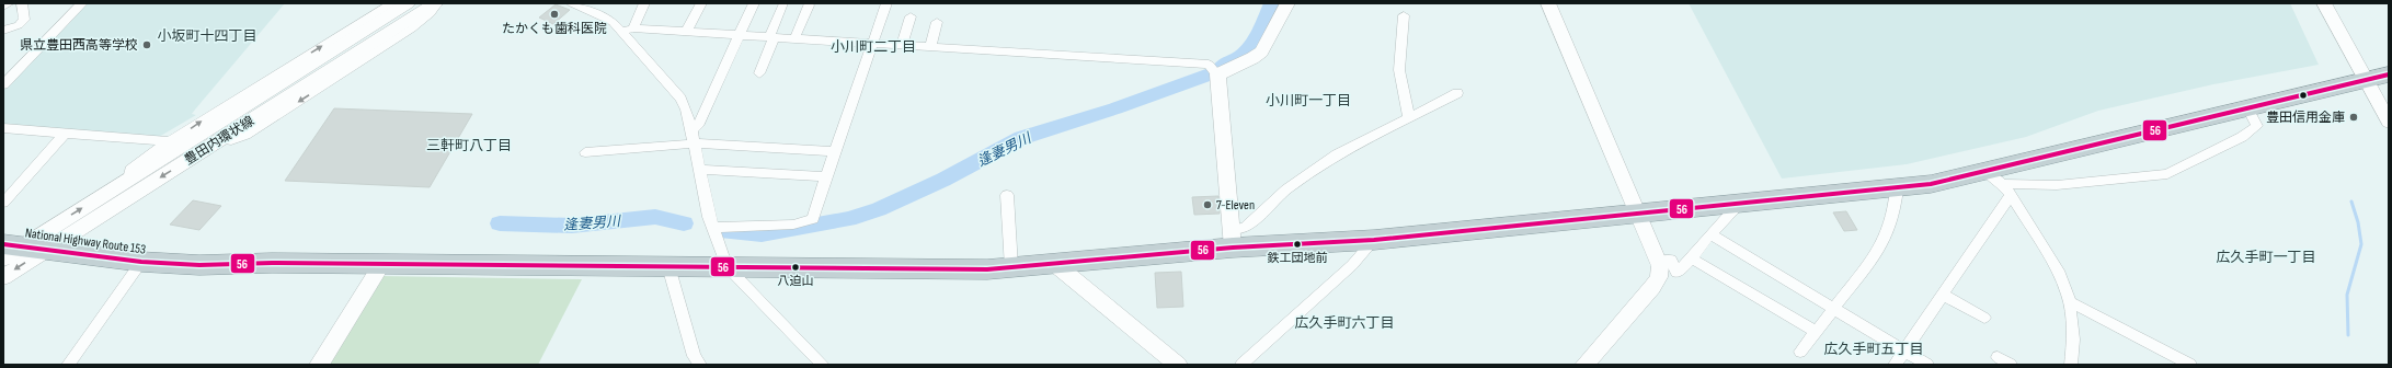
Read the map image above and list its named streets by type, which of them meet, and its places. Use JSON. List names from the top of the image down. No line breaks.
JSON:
{"streets":{"highway":["National Highway Route 153"],"street":["豊田内環状線"]},"crossings":[["豊田内環状線","National Highway Route 153"]],"districts":["小坂町十四丁目","小川町二丁目","小川町一丁目","三軒町八丁目","広久手町一丁目","広久手町六丁目","広久手町五丁目"],"water":["逢妻男川"],"places":["たかくも歯科医院","県立豊田西高等学校","豊田信用金庫","7-Eleven","鉄工団地前","八迫山"],"lines":["transit line 56"]}
